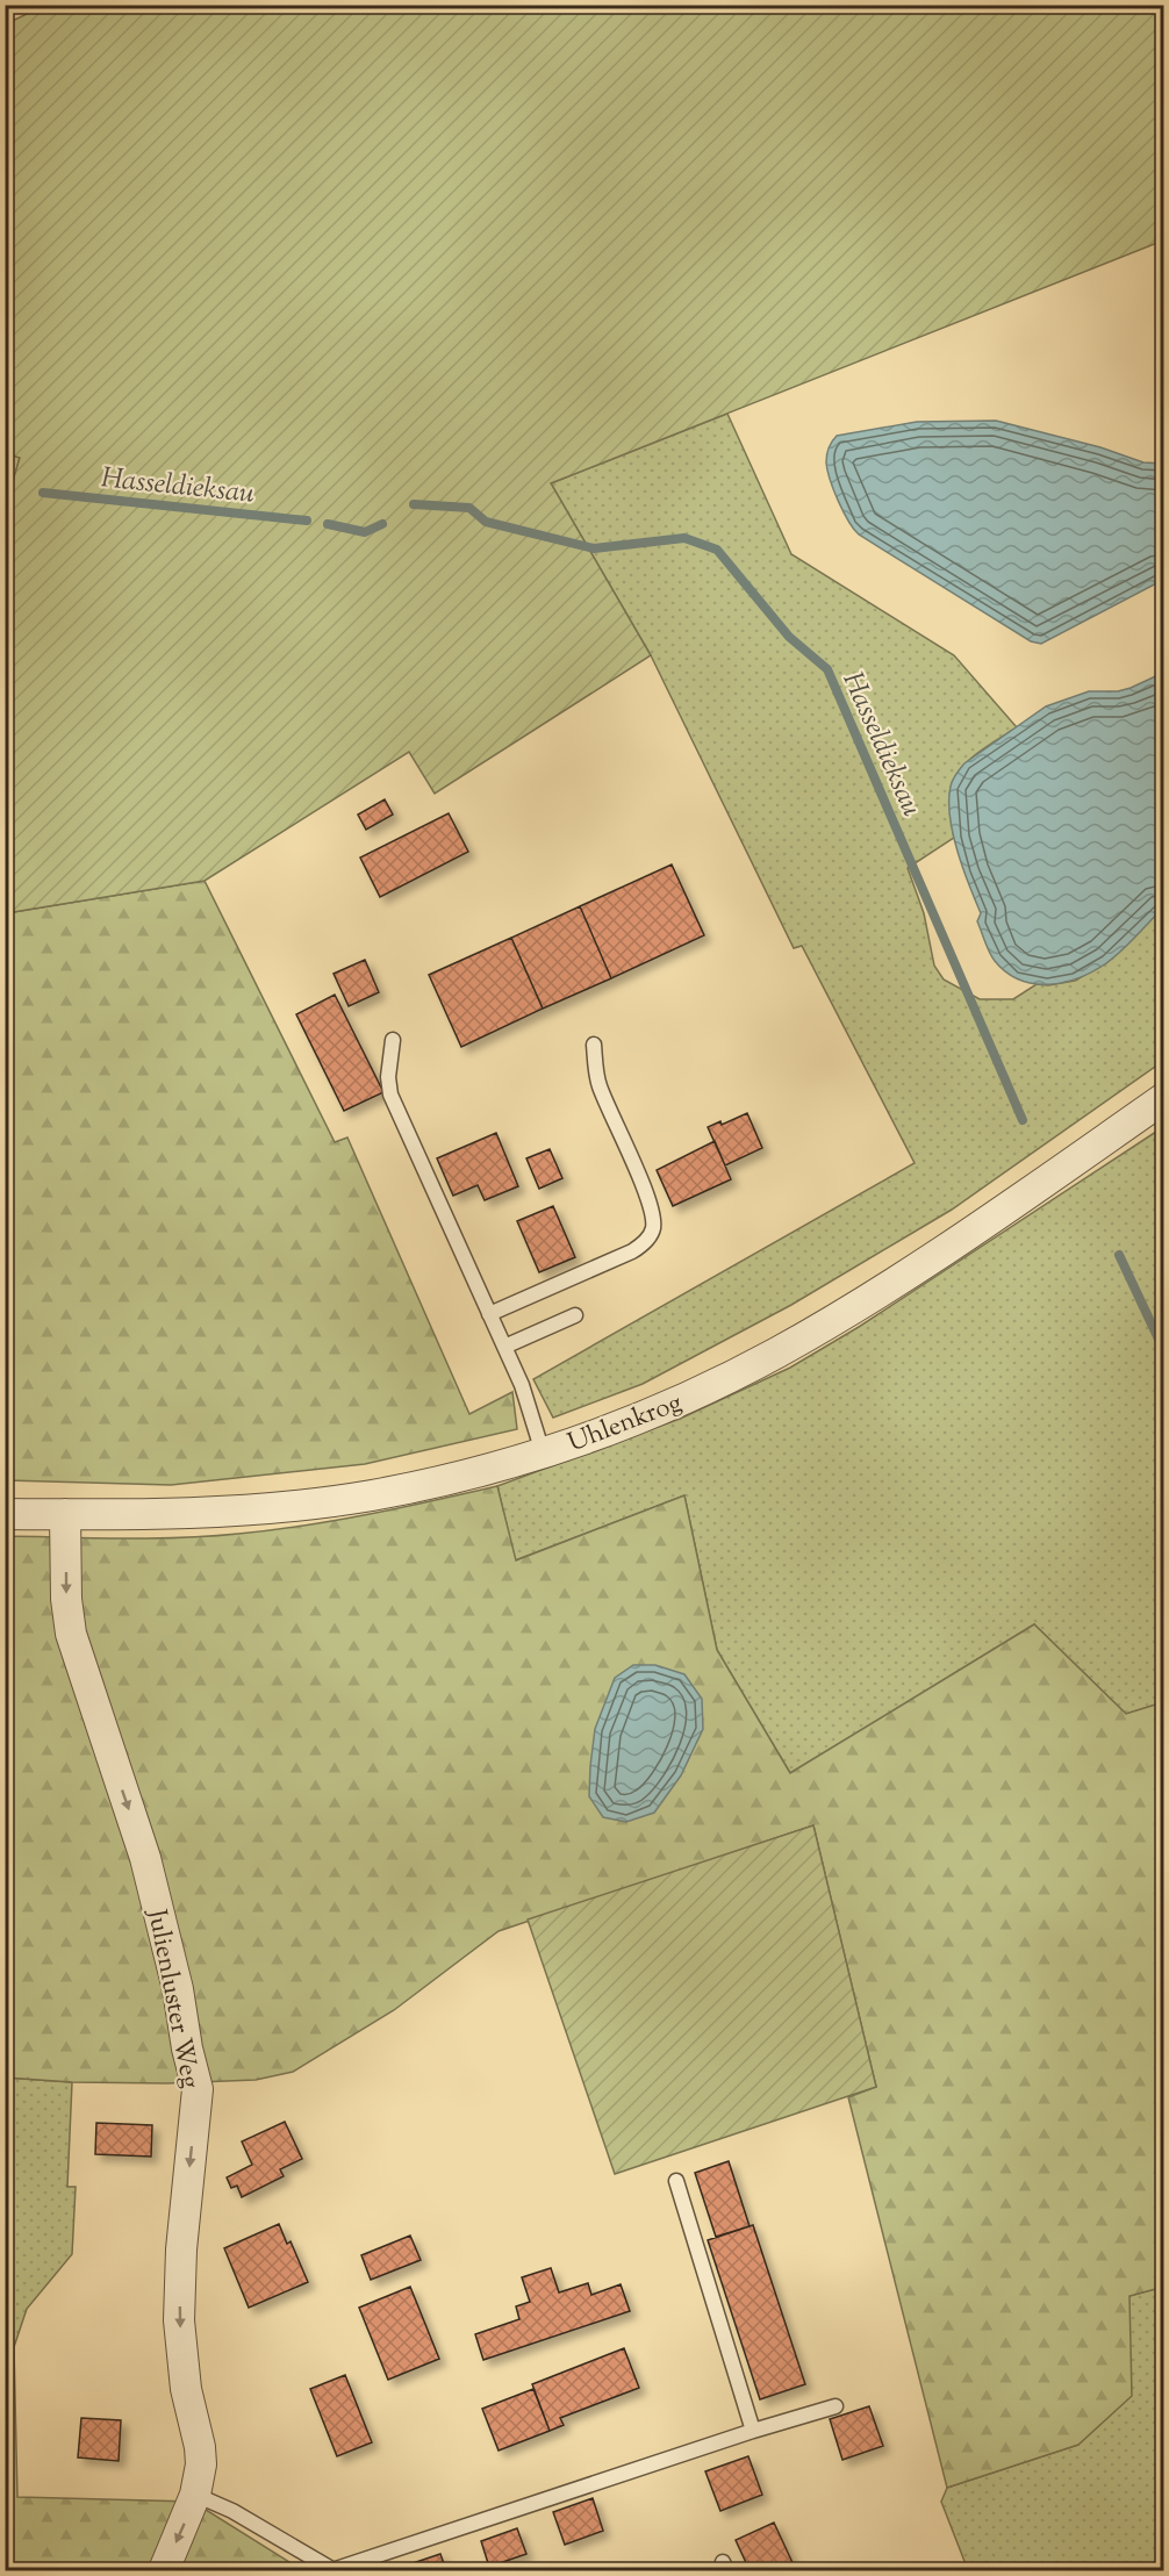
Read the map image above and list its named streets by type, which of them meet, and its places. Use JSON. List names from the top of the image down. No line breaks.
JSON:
{"streets":{"street":["Uhlenkrog","Julienluster Weg"]},"crossings":[["Uhlenkrog","Julienluster Weg"]],"one_way":["Julienluster Weg"],"water":["Hasseldieksau"]}
